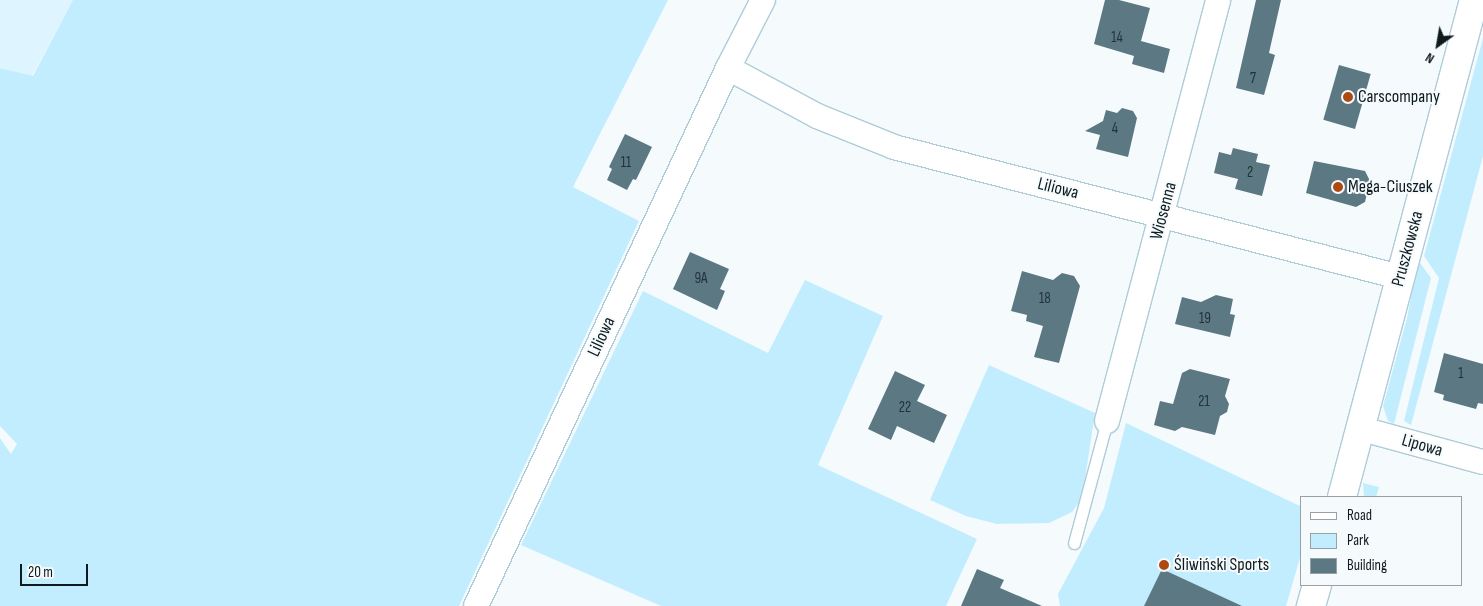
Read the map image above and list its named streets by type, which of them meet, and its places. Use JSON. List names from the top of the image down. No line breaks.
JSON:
{"streets":{"street":["Liliowa","Wiosenna","Pruszkowska","Lipowa"]},"crossings":[["Liliowa","Wiosenna"],["Liliowa","Pruszkowska"],["Pruszkowska","Lipowa"]],"places":["Carscompany","Mega-Ciuszek","Śliwiński Sports"],"house_numbers":["14","7","4","11","2","9A","18","19","1","21","22"],"legend":["Road","Park","Building"],"scale_bar":"20 m","north":"bottom left"}
